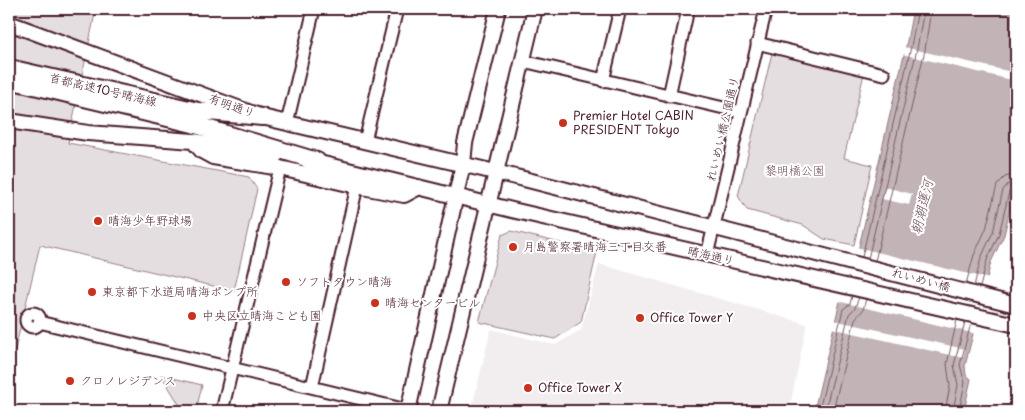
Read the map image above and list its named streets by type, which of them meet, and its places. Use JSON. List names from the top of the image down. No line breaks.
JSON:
{"streets":{"highway":["首都高速10号晴海線"],"main road":["有明通り","晴海通り","れいめい橋"],"street":["れいめい橋公園通り"]},"crossings":[["れいめい橋公園通り","晴海通り"],["れいめい橋公園通り","れいめい橋"],["晴海通り","れいめい橋"]],"water":["朝潮運河"],"parks":["黎明橋公園"],"places":["Premier Hotel CABIN PRESIDENT Tokyo","晴海少年野球場","月島警察署晴海三丁目交番","ソフトタウン晴海","東京都下水道局晴海ポンプ所","晴海センタービル","中央区立晴海こども園","Office Tower Y","クロノレジデンス","Office Tower X"]}
